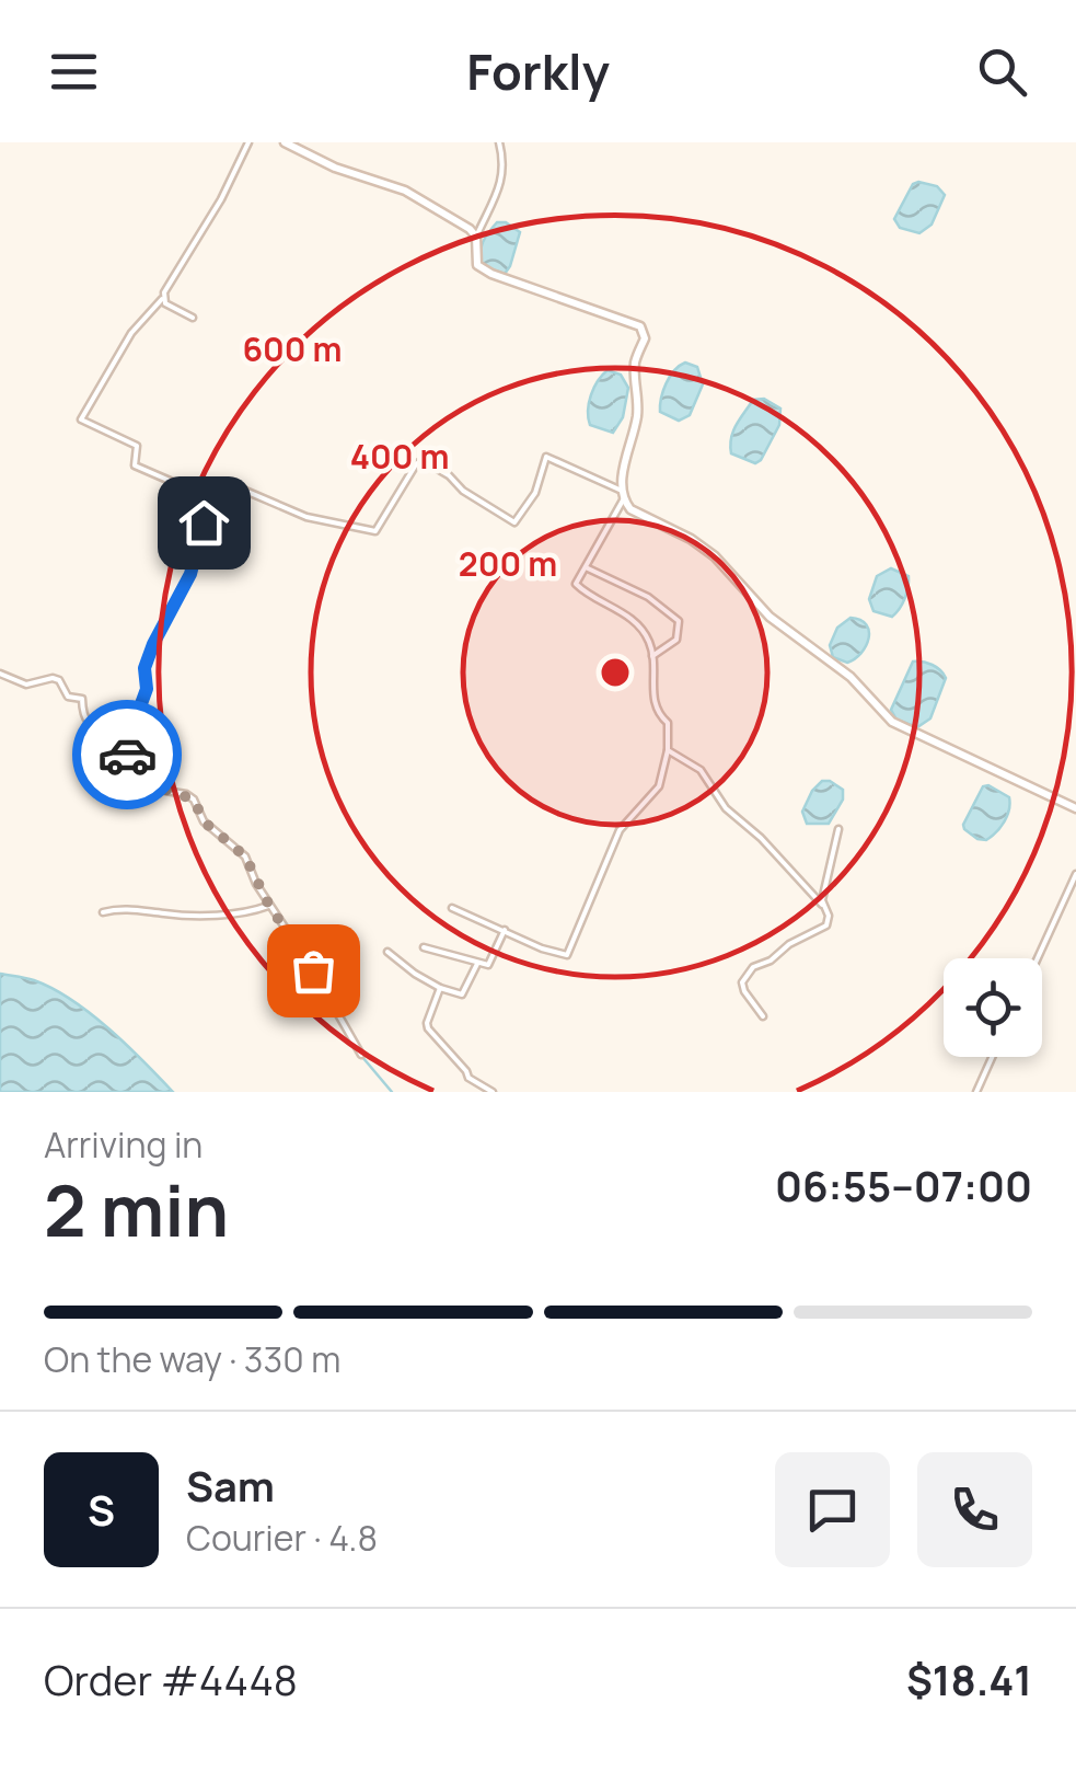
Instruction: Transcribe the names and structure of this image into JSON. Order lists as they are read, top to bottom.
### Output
{
  "page": {
    "header": "Forkly",
    "heading": ["2 min", "Arriving in", "06:55–07:00"],
    "panel": [
      "Sam",
      "Courier · 4.8",
      "Order #4448",
      "$18.41"
    ],
    "bar": "On the way · 330 m",
    "round": "S"
  },
  "rings": ["600 m", "400 m", "200 m"]
}
